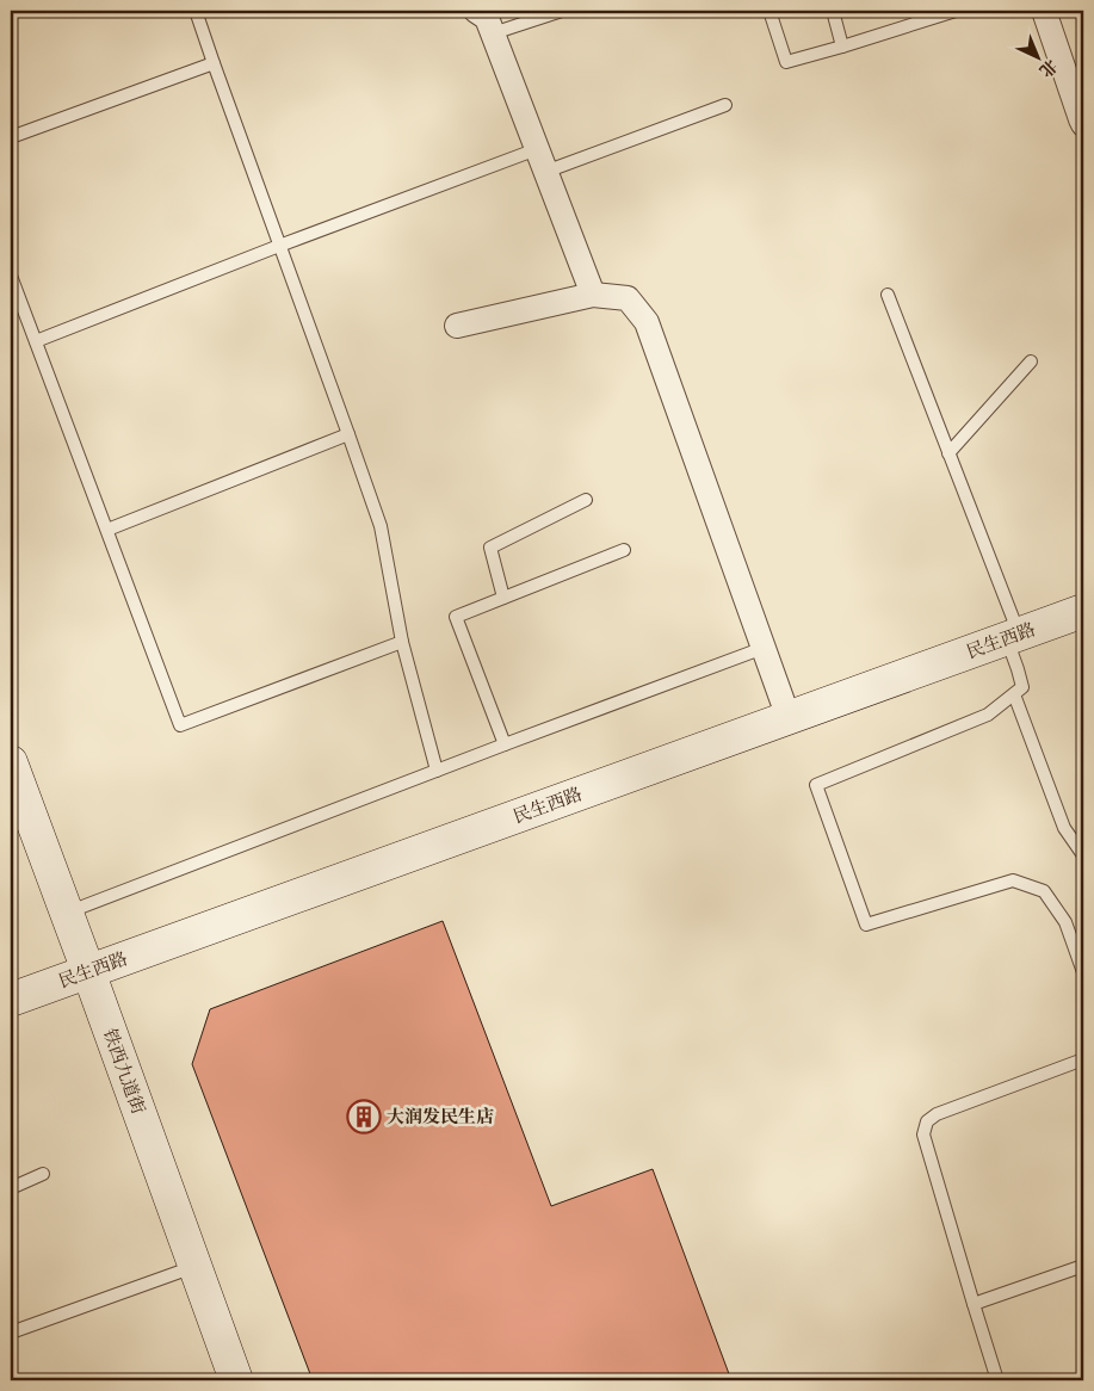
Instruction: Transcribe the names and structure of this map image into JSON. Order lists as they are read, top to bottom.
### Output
{
  "streets": {
    "main road": ["民生西路", "铁西九道街"]
  },
  "crossings": [
    ["民生西路", "铁西九道街"]
  ],
  "places": {
    "building": ["大润发民生店"]
  },
  "north": "bottom right"
}
